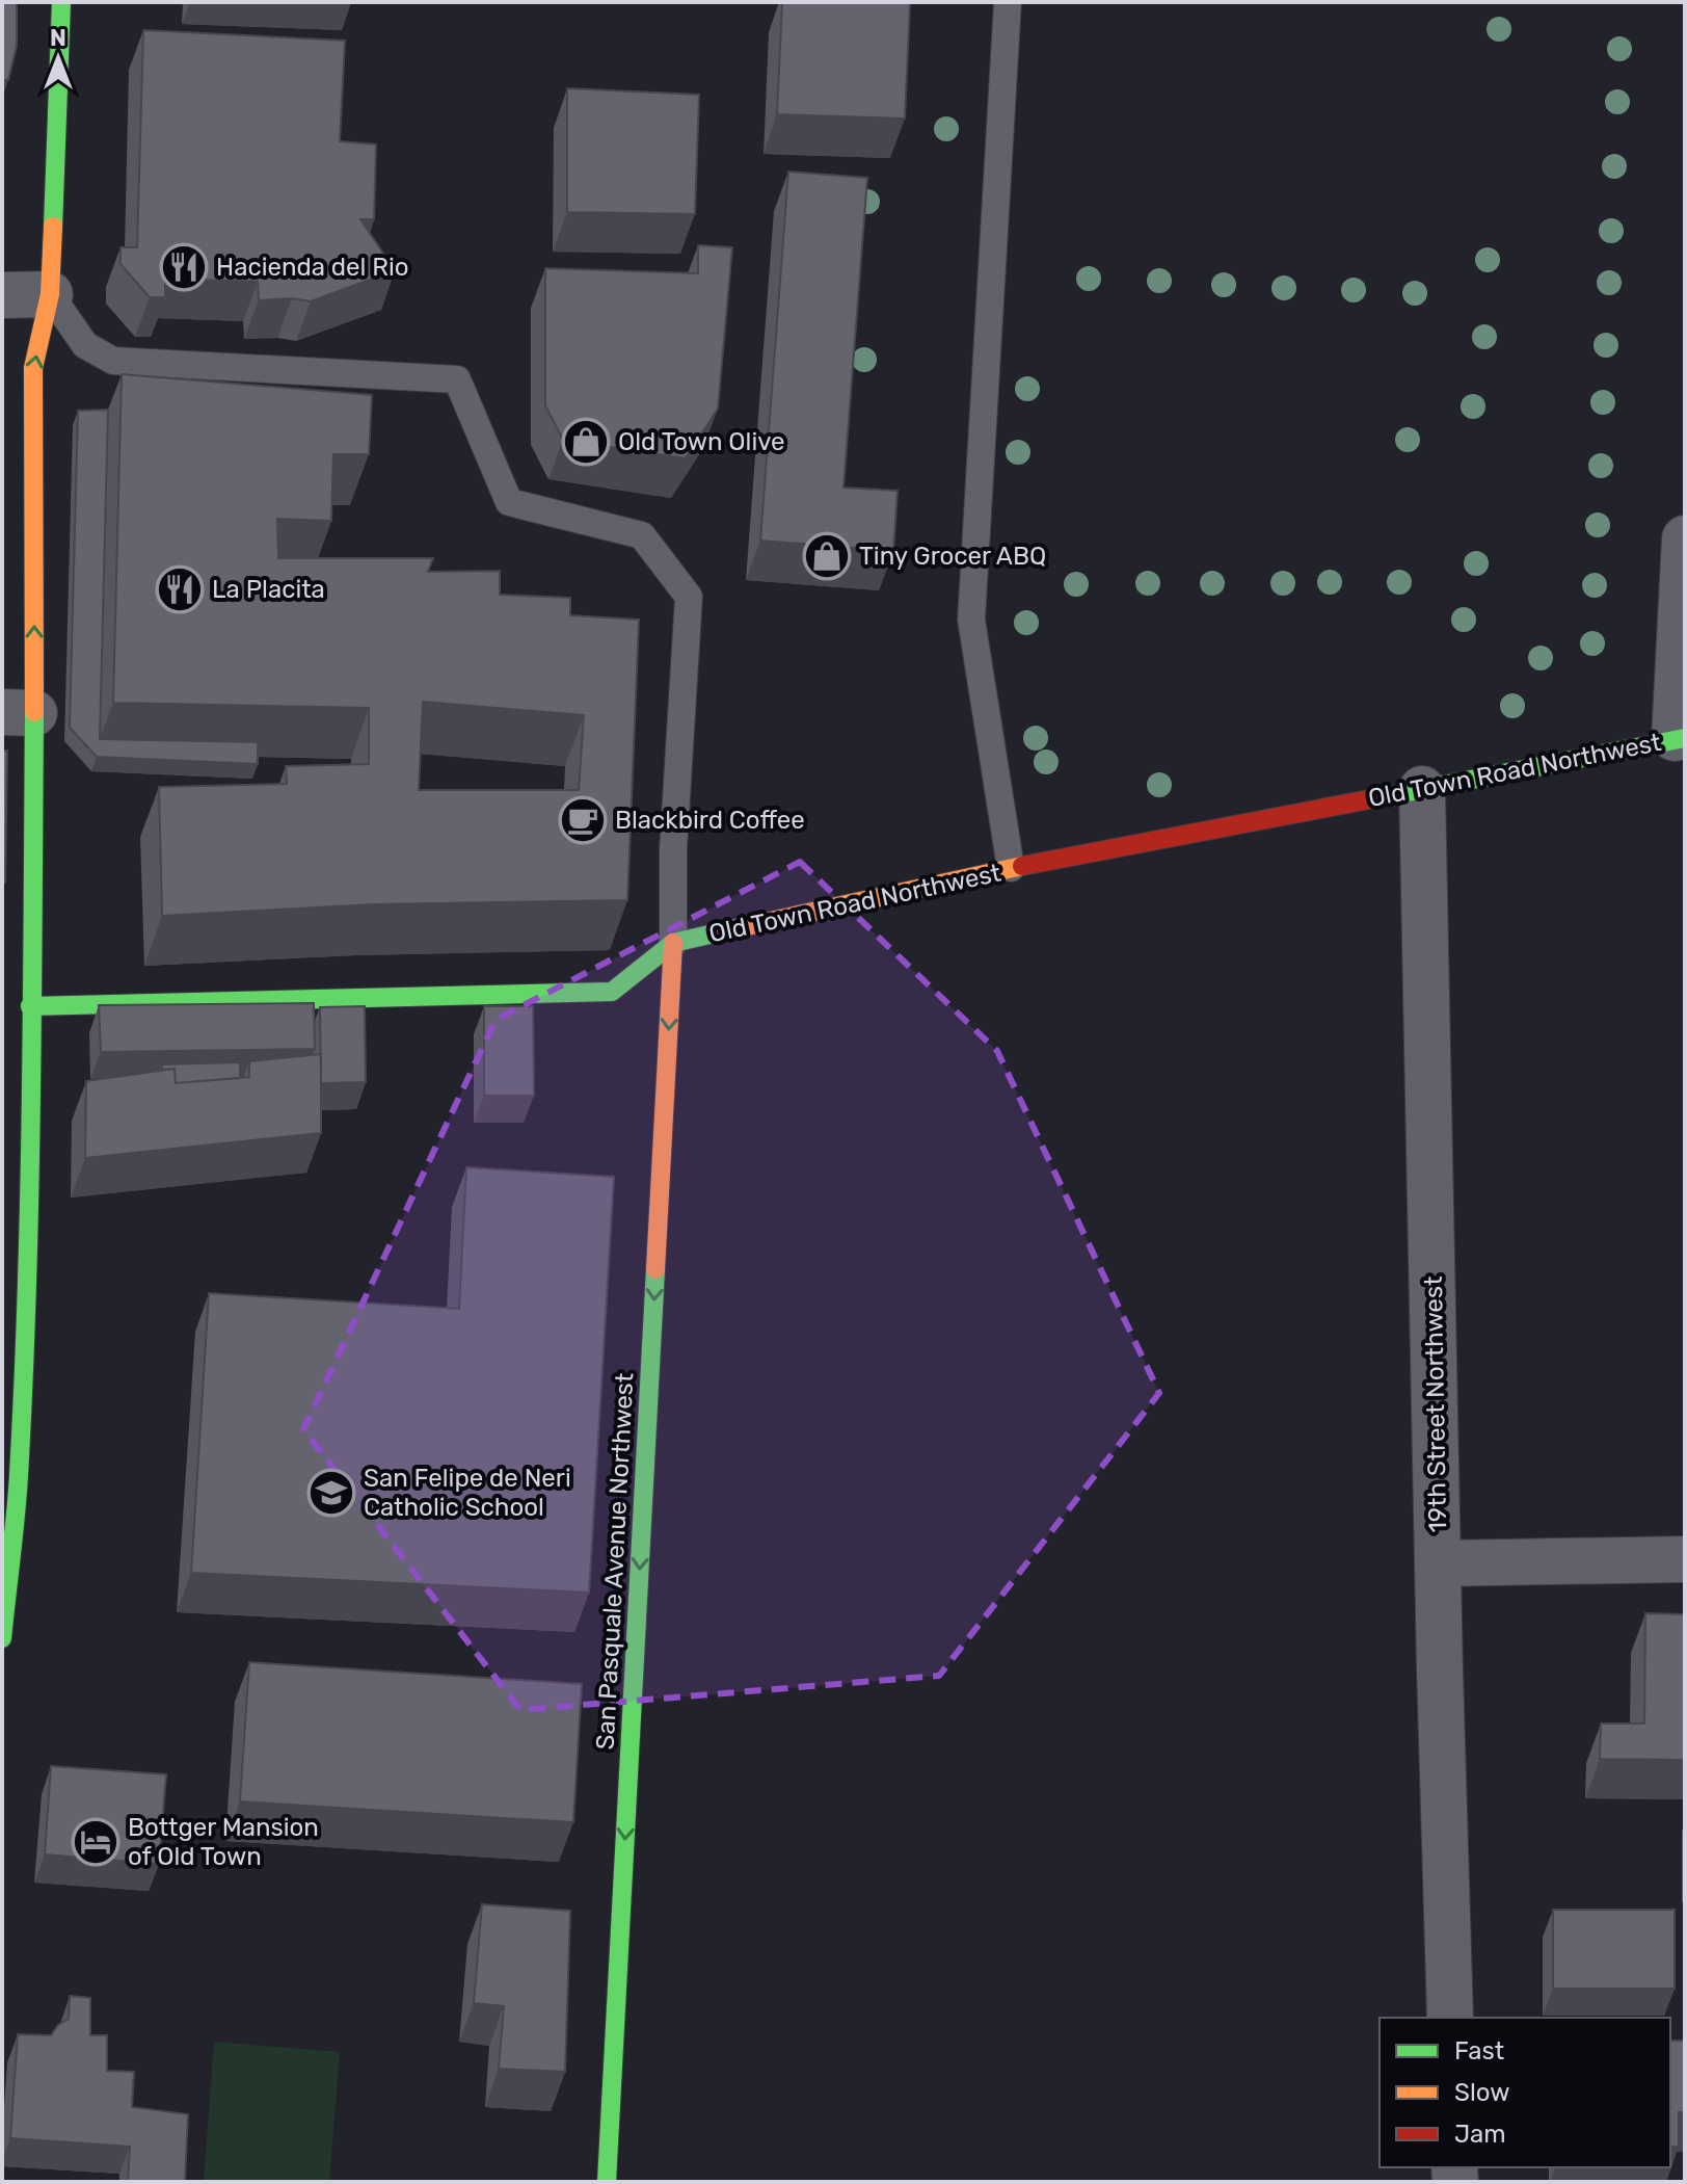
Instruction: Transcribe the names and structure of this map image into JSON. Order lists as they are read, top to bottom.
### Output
{
  "streets": {
    "street": ["Old Town Road Northwest", "19th Street Northwest", "San Pasquale Avenue Northwest"]
  },
  "crossings": [
    ["Old Town Road Northwest", "19th Street Northwest"],
    ["Old Town Road Northwest", "San Pasquale Avenue Northwest"]
  ],
  "one_way": ["San Pasquale Avenue Northwest"],
  "places": {
    "restaurant": ["Hacienda del Rio", "La Placita"],
    "shop": ["Old Town Olive", "Tiny Grocer ABQ"],
    "cafe": ["Blackbird Coffee"],
    "school or university": ["San Felipe de Neri Catholic School"],
    "hotel": ["Bottger Mansion of Old Town"]
  },
  "legend": ["Fast", "Slow", "Jam"],
  "north": "top"
}
